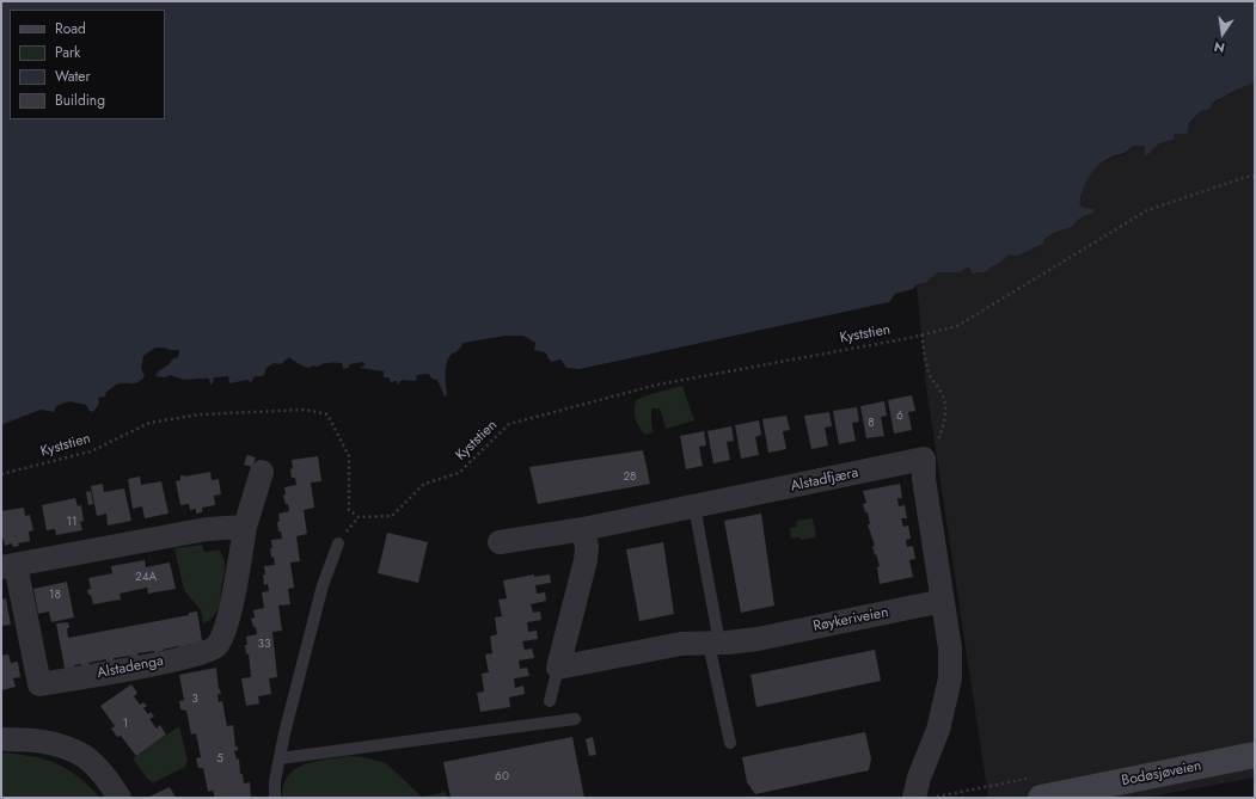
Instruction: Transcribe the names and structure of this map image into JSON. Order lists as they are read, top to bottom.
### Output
{
  "streets": {
    "street": [
      "Alstadfjæra",
      "Røykeriveien",
      "Alstadenga",
      "Bodøsjøveien"
    ],
    "path": ["Kyststien"]
  },
  "house_numbers": [
    "6",
    "8",
    "28",
    "11",
    "24A",
    "18",
    "33",
    "3",
    "1",
    "5",
    "60"
  ],
  "legend": [
    "Road",
    "Park",
    "Water",
    "Building"
  ],
  "north": "bottom"
}
